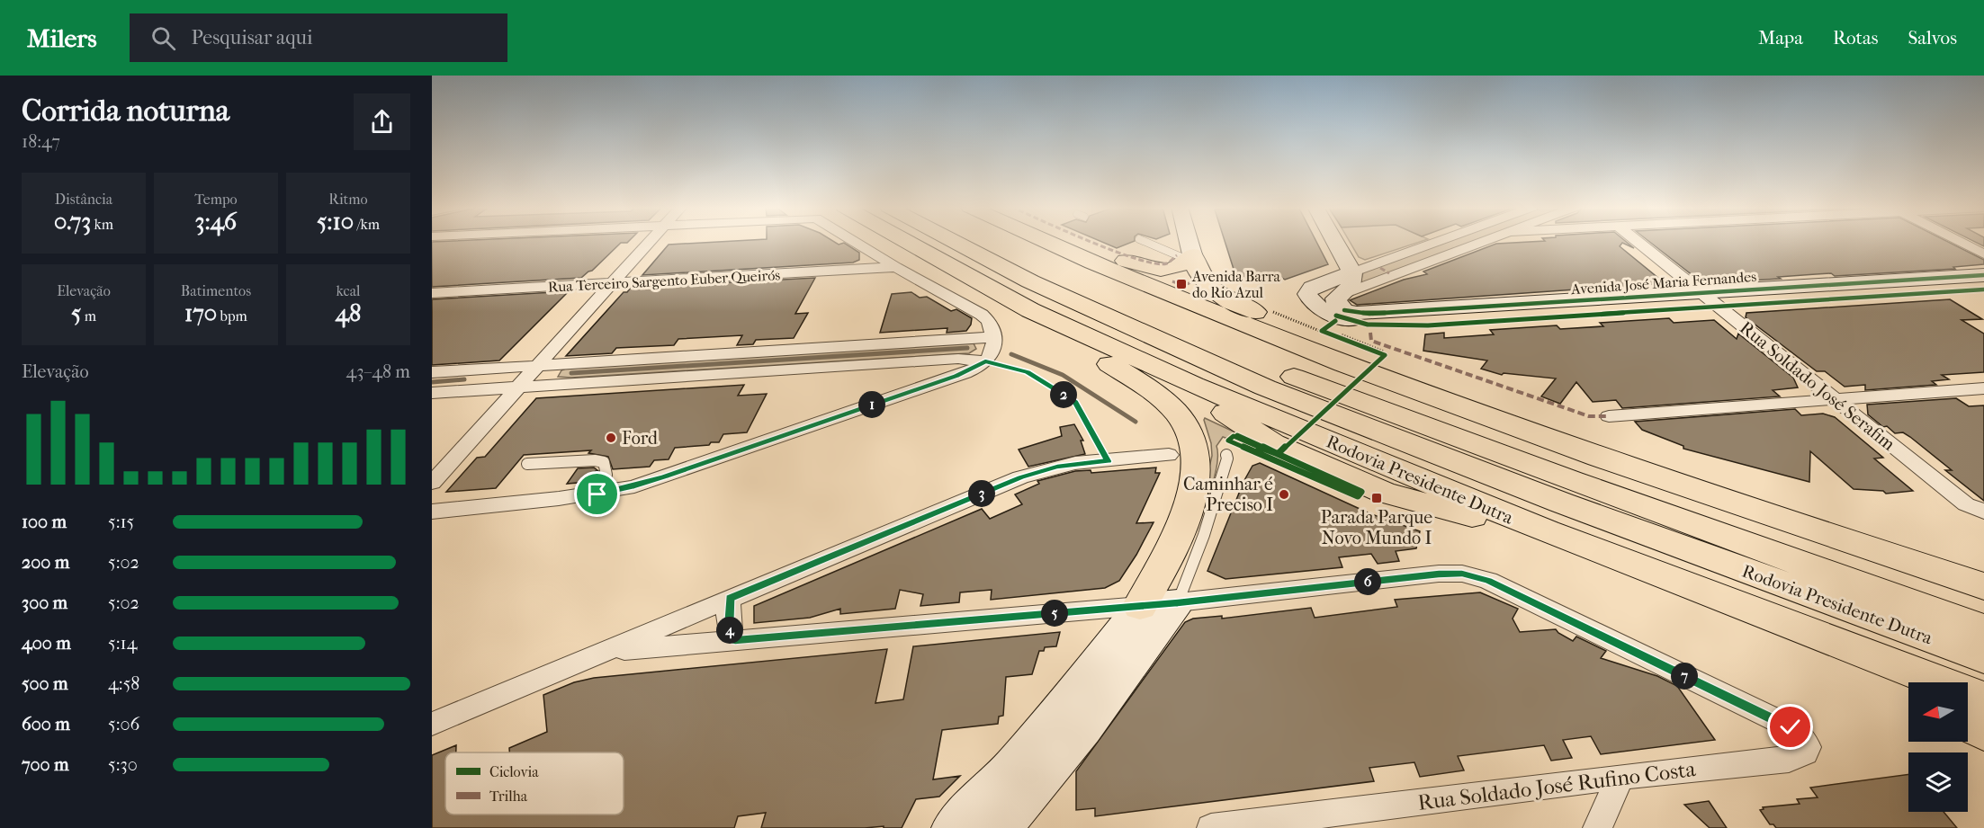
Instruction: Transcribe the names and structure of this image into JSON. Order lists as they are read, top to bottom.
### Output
{
  "streets": {
    "highway": ["Rodovia Presidente Dutra"],
    "main road": ["Avenida José Maria Fernandes"],
    "street": ["Rua Terceiro Sargento Euber Queirós", "Rua Soldado José Serafim", "Rua Soldado José Rufino Costa"]
  },
  "crossings": [
    ["Avenida José Maria Fernandes", "Rua Soldado José Serafim"]
  ],
  "places": {
    "transit": ["Avenida Barra do Rio Azul", "Parada Parque Novo Mundo I"],
    "other": ["Ford", "Caminhar é Preciso I"]
  },
  "legend": ["Ciclovia", "Trilha"],
  "north": "left",
  "page": {
    "header": "Milers",
    "search": "Pesquisar aqui",
    "nav": ["Mapa", "Rotas", "Salvos"],
    "heading": ["Corrida noturna", "18:47"],
    "stats": [
      ["Distância", "0.73 km"],
      ["Tempo", "3:46"],
      ["Ritmo", "5:10 /km"],
      ["Elevação", "5 m"],
      ["Batimentos", "170 bpm"],
      ["kcal", "48"]
    ],
    "chart": ["Elevação", "43–48 m"],
    "pins": [
      "2",
      "1",
      "3",
      "6",
      "5",
      "4",
      "7"
    ],
    "list": [
      {
        "name": "100 m",
        "note": "5:15"
      },
      {
        "name": "200 m",
        "note": "5:02"
      },
      {
        "name": "300 m",
        "note": "5:02"
      },
      {
        "name": "400 m",
        "note": "5:14"
      },
      {
        "name": "500 m",
        "note": "4:58"
      },
      {
        "name": "600 m",
        "note": "5:06"
      },
      {
        "name": "700 m",
        "note": "5:30"
      }
    ]
  }
}
